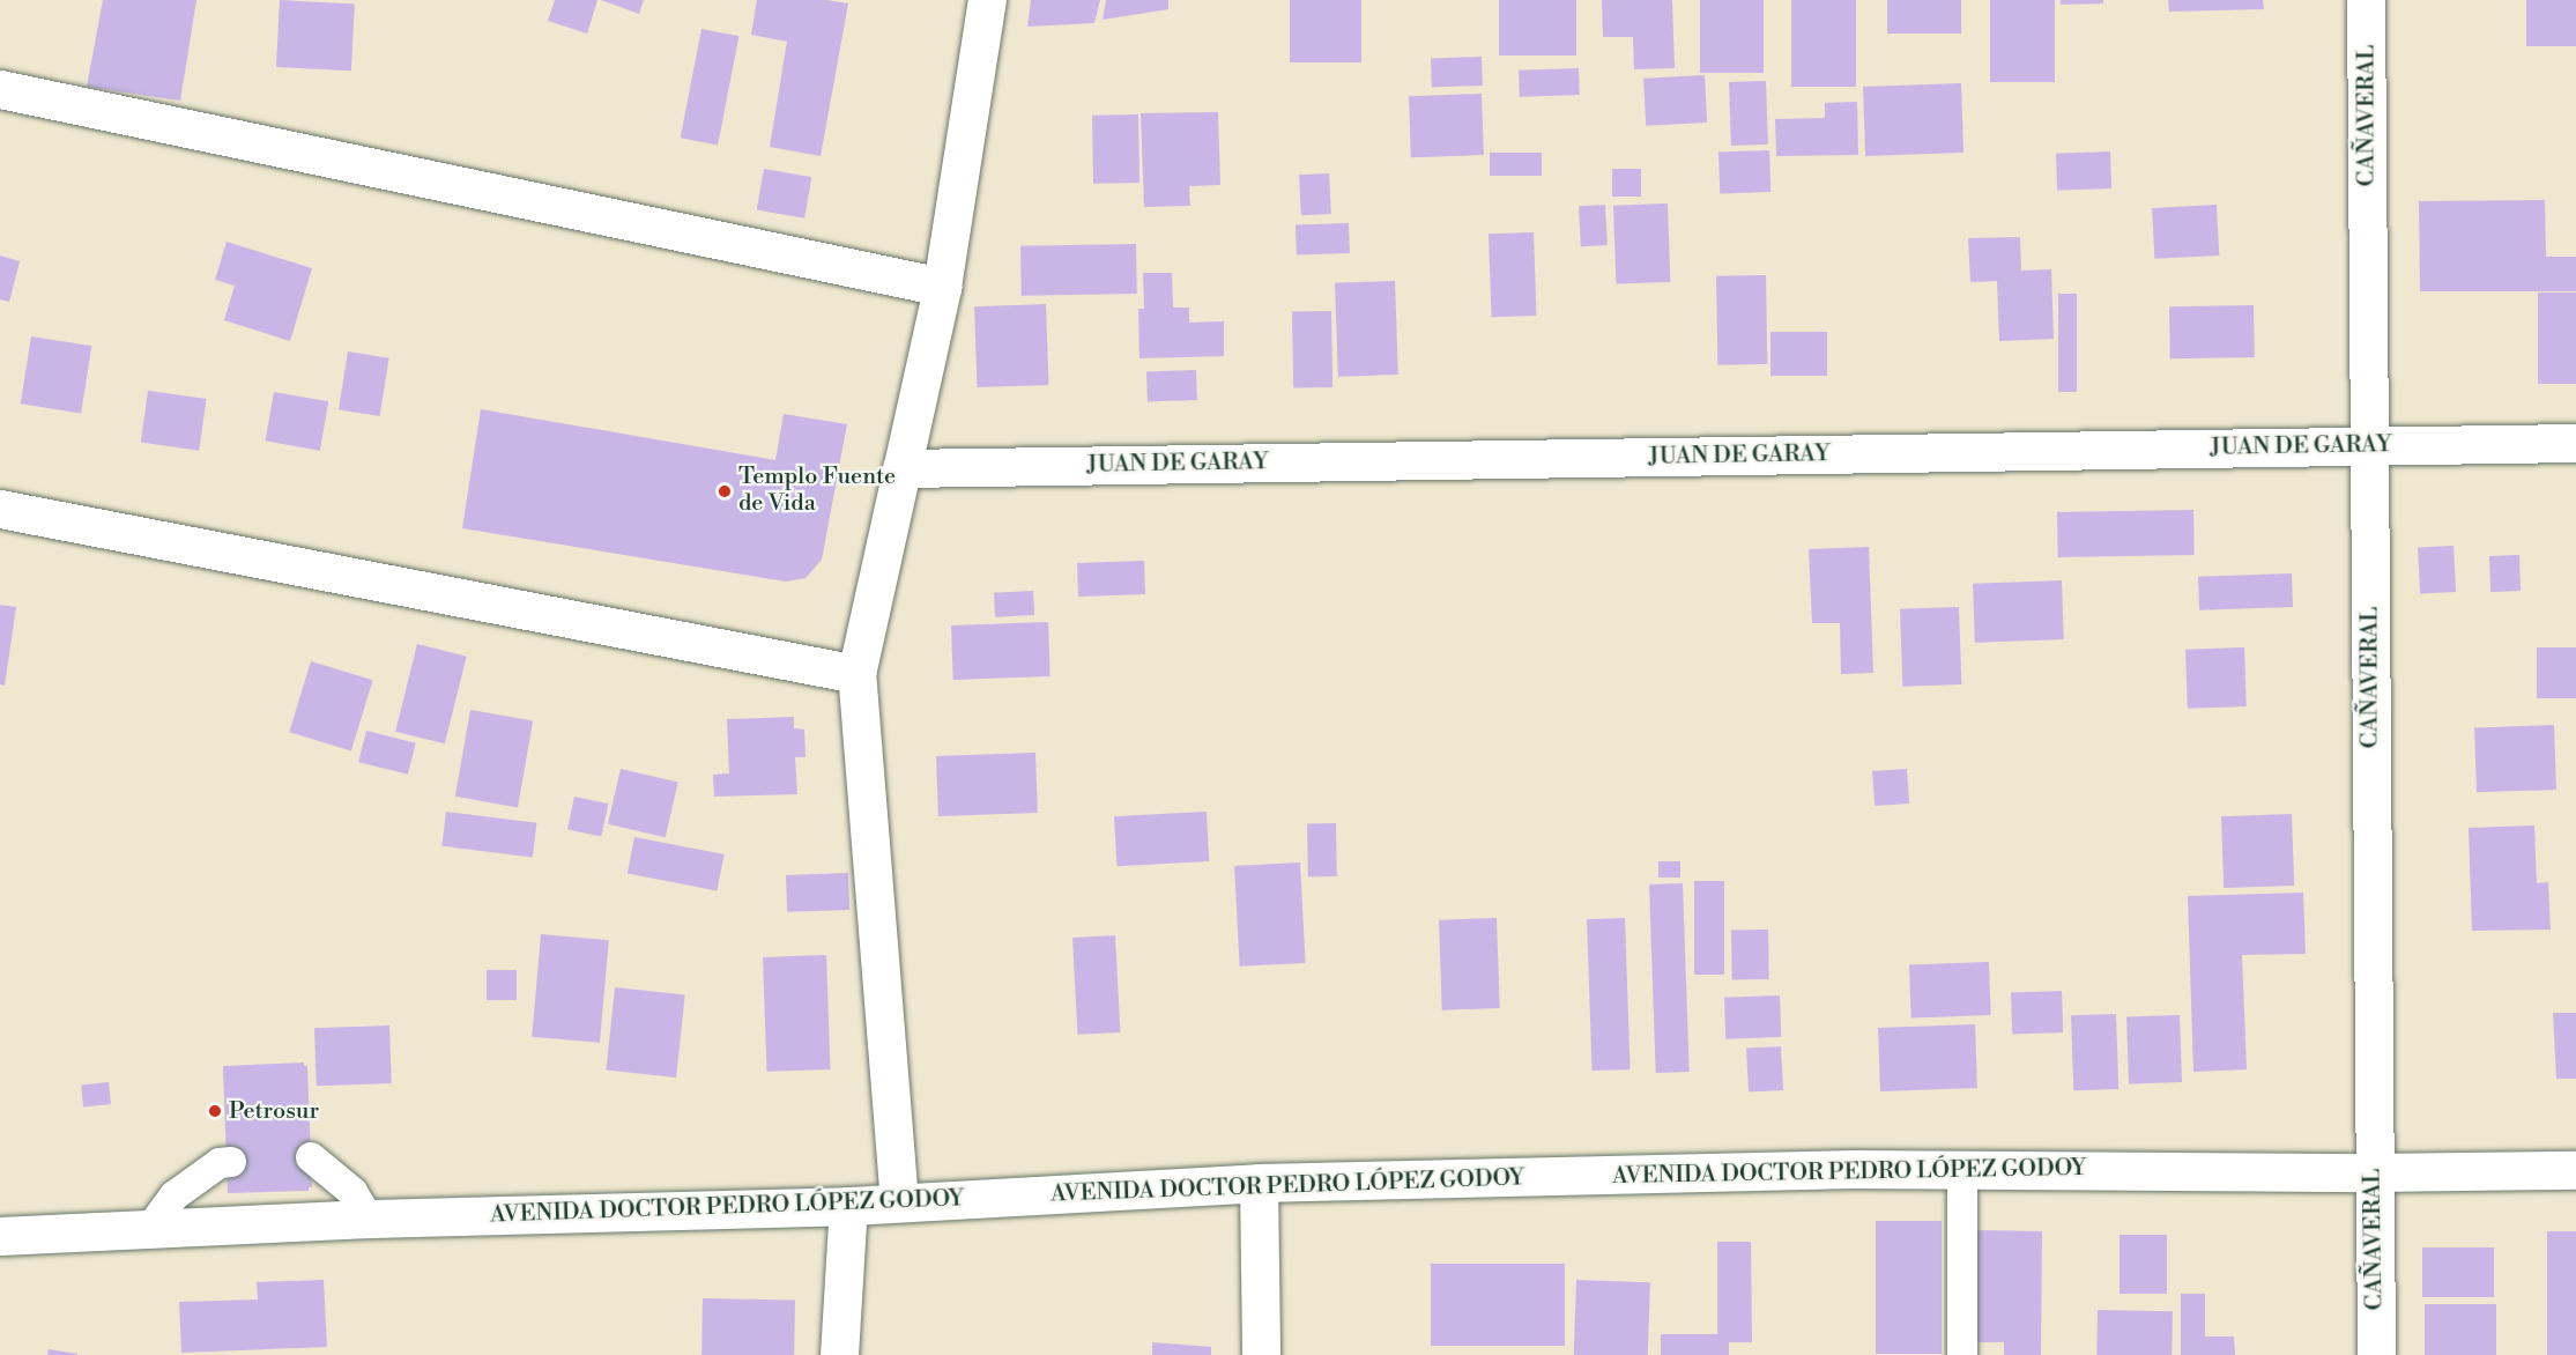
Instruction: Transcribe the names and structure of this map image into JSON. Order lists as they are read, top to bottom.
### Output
{
  "streets": {
    "street": ["CAÑAVERAL", "JUAN DE GARAY", "AVENIDA DOCTOR PEDRO LÓPEZ GODOY"]
  },
  "crossings": [
    ["CAÑAVERAL", "JUAN DE GARAY"],
    ["CAÑAVERAL", "AVENIDA DOCTOR PEDRO LÓPEZ GODOY"]
  ],
  "places": ["Templo Fuente de Vida", "Petrosur"]
}
